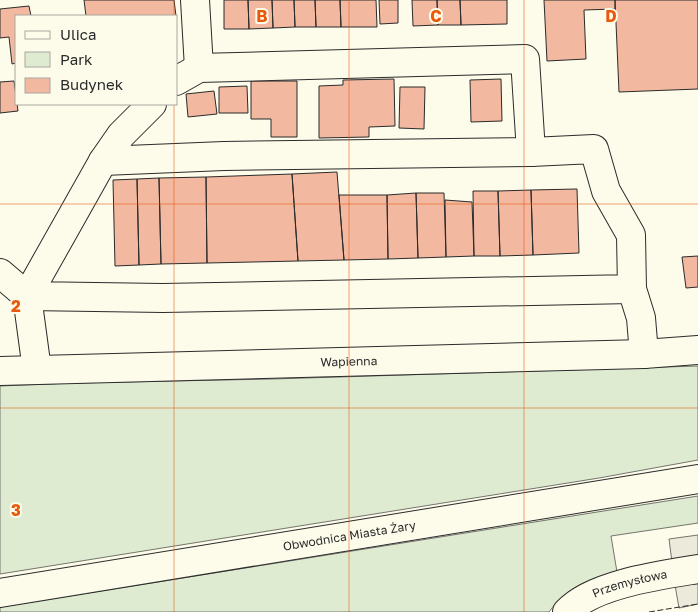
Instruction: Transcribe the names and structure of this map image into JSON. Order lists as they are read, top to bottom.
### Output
{
  "streets": {
    "street": ["Wapienna", "Obwodnica Miasta Żary", "Przemysłowa"]
  },
  "legend": ["Ulica", "Park", "Budynek"],
  "grid": {
    "columns": ["B", "C", "D"],
    "rows": ["2", "3"]
  }
}
